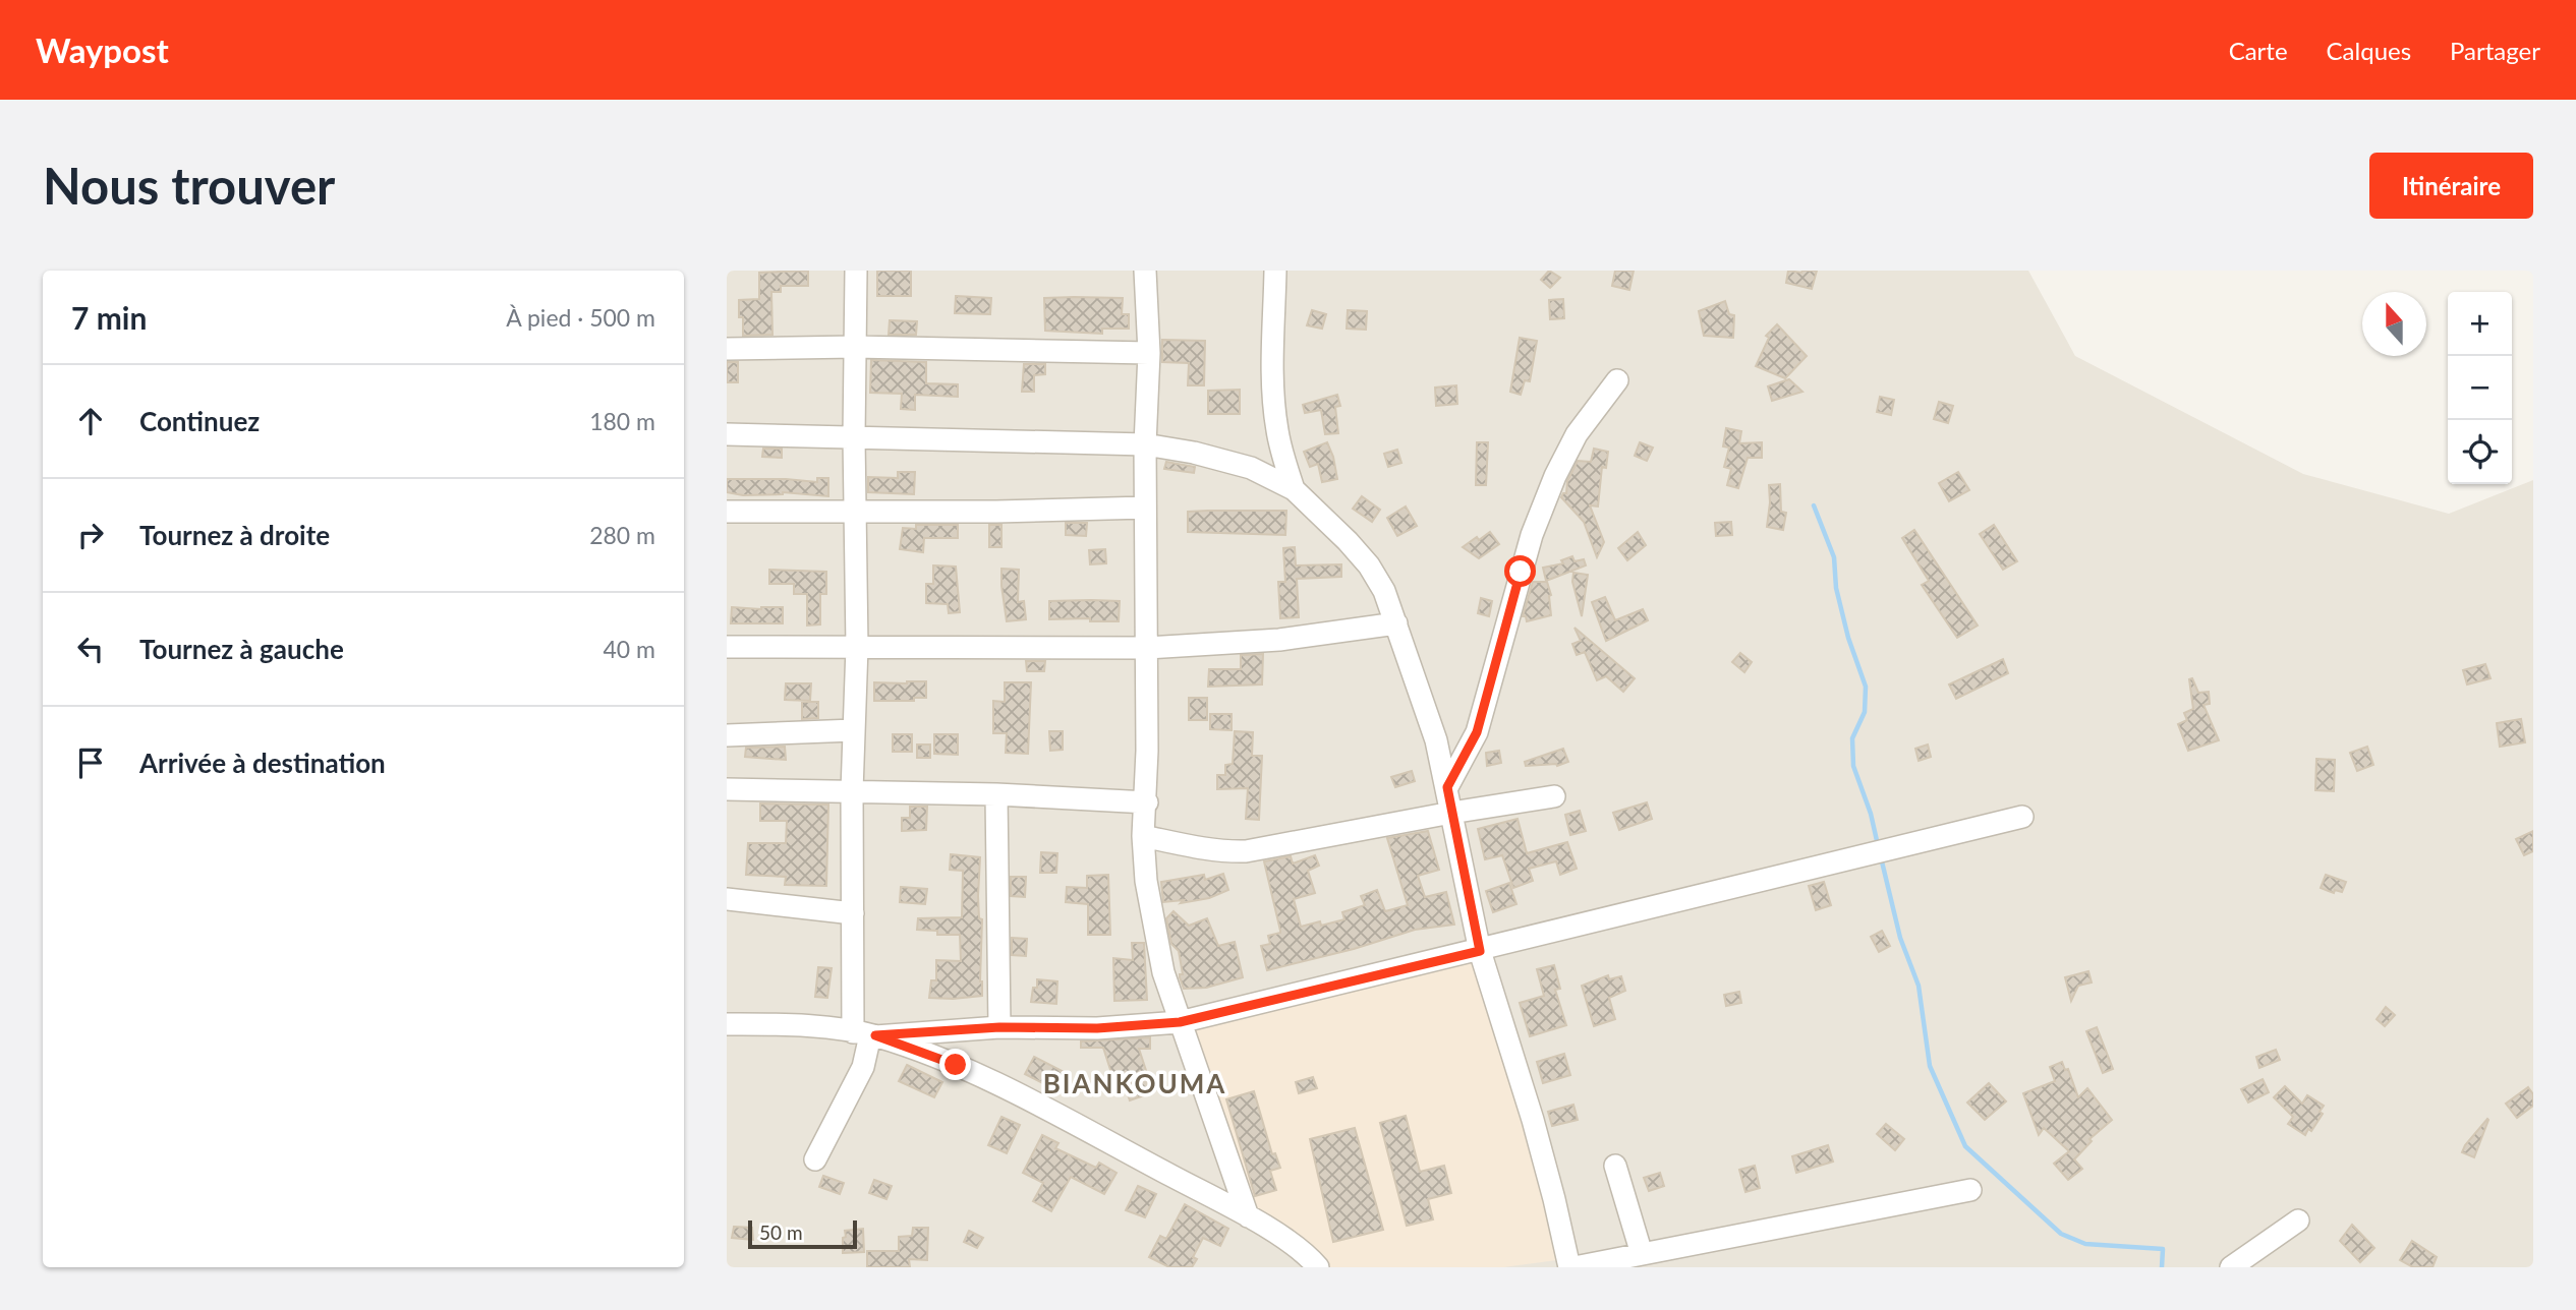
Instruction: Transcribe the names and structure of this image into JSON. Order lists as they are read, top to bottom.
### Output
{
  "districts": ["BIANKOUMA"],
  "scale_bar": "50 m",
  "north": "top",
  "page": {
    "header": "Waypost",
    "nav": ["Carte", "Calques", "Partager"],
    "buttons": "Itinéraire",
    "title": "Nous trouver",
    "heading": ["7 min", "À pied · 500 m"],
    "map_buttons": ["+", "−"],
    "list": [
      ["Continuez", "180 m"],
      ["Tournez à droite", "280 m"],
      ["Tournez à gauche", "40 m"],
      "Arrivée à destination"
    ],
    "scale": "50 m"
  }
}
